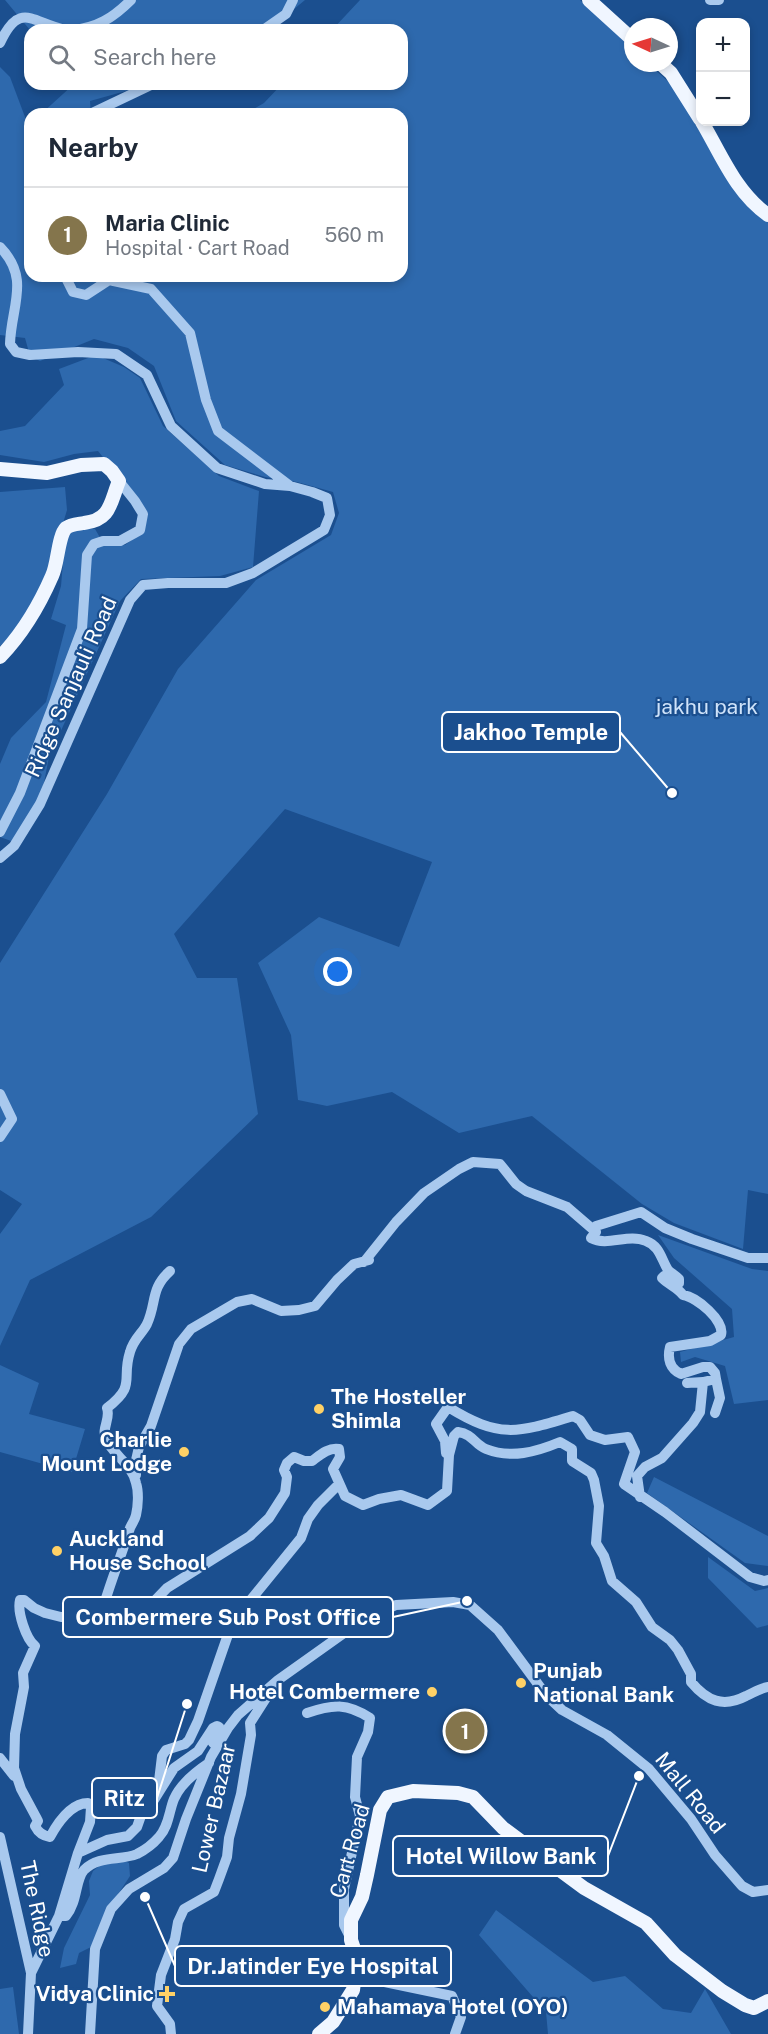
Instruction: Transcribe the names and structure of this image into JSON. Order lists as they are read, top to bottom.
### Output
{
  "streets": {
    "main road": ["Cart Road"],
    "street": [
      "Ridge Sanjauli Road",
      "Mall Road",
      "Lower Bazaar",
      "The Ridge"
    ]
  },
  "crossings": [
    ["Mall Road", "Lower Bazaar"]
  ],
  "parks": ["jakhu park"],
  "places": {
    "other": [
      "Jakhoo Temple",
      "The Hosteller Shimla",
      "Charlie Mount Lodge",
      "Auckland House School",
      "Combermere Sub Post Office",
      "Punjab National Bank",
      "Hotel Combermere",
      "Ritz",
      "Hotel Willow Bank",
      "Dr.Jatinder Eye Hospital",
      "Mahamaya Hotel (OYO)"
    ],
    "health": ["Vidya Clinic"]
  },
  "north": "left",
  "page": {
    "map_buttons": ["+", "−"],
    "search": "Search here",
    "heading": "Nearby",
    "list": [
      {
        "mark": "1",
        "name": "Maria Clinic",
        "note": "Hospital · Cart Road",
        "value": "560 m"
      }
    ],
    "pins": "1"
  }
}
